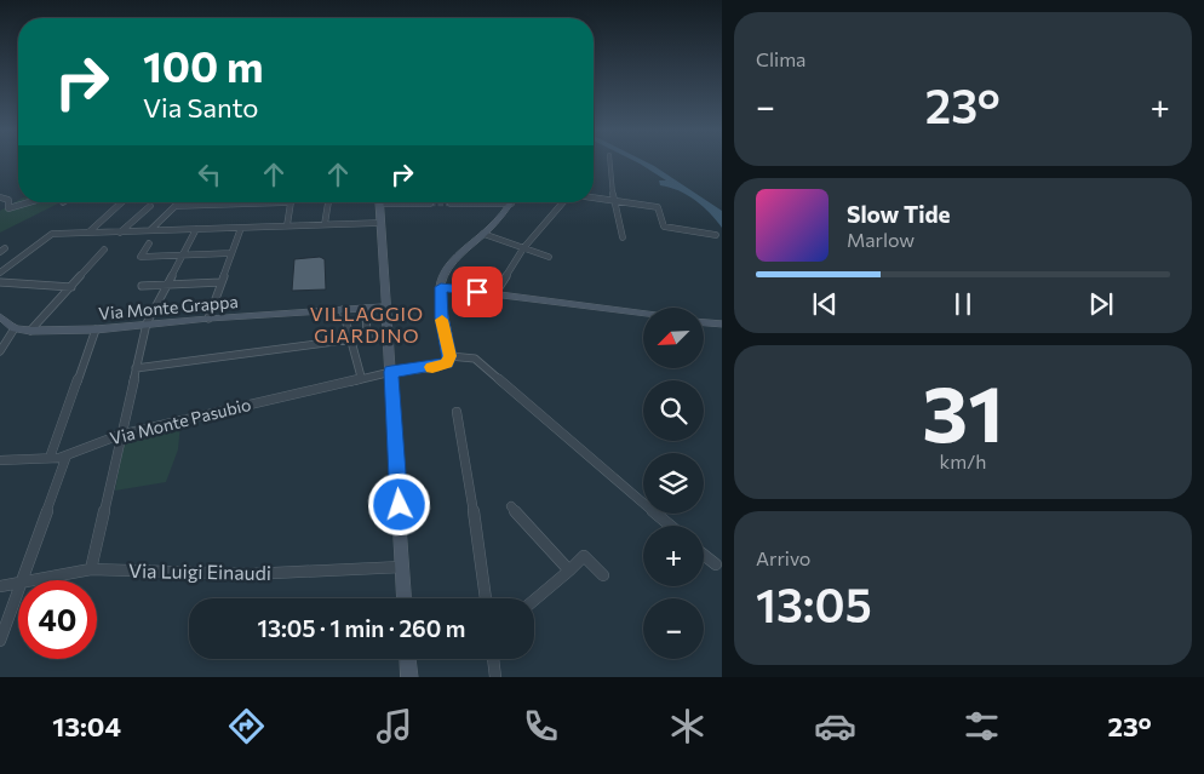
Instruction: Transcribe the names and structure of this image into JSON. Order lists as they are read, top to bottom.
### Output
{
  "streets": {
    "street": ["Via Monte Grappa", "Via Monte Pasubio", "Via Luigi Einaudi"]
  },
  "districts": ["VILLAGGIO GIARDINO"],
  "north": "bottom left",
  "page": {
    "tile": [
      "Clima",
      ["31", "km/h"],
      ["Arrivo", "13:05"]
    ],
    "turn": ["100 m", "Via Santo"],
    "heat": ["−", "23°", "+"],
    "song": ["Slow Tide", "Marlow"],
    "map_buttons": ["+", "−"],
    "limit": "40",
    "trip": "13:05 · 1 min · 260 m",
    "tabs": ["13:04", "23°"]
  }
}
